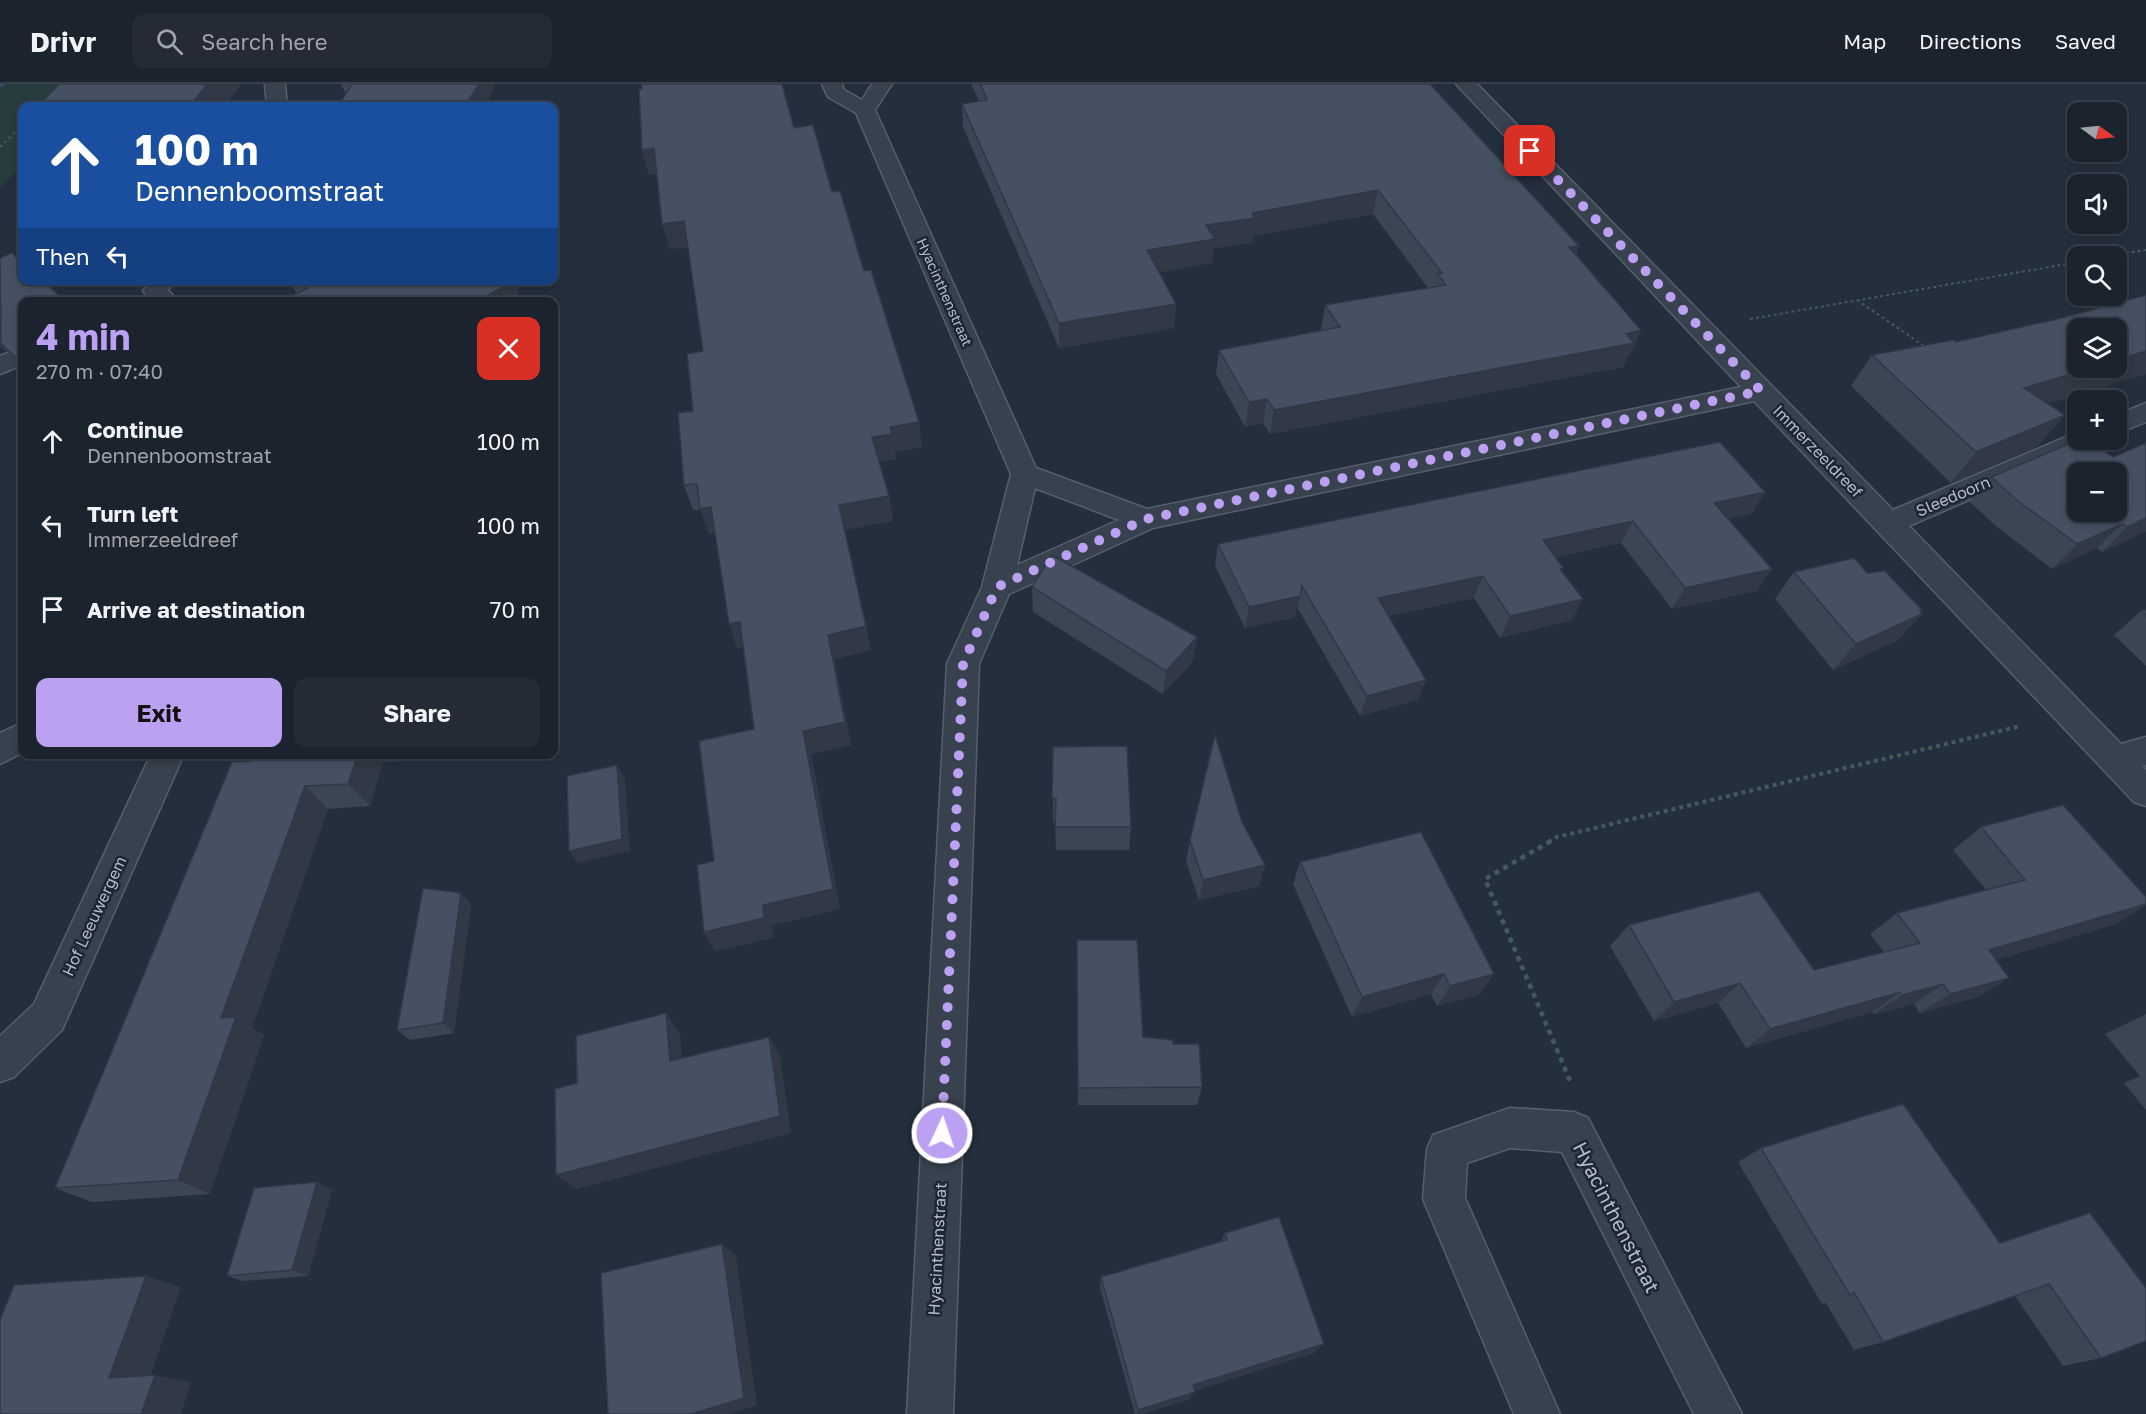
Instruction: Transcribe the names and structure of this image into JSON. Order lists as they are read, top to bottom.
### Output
{
  "streets": {
    "street": [
      "Hyacinthenstraat",
      "Immerzeeldreef",
      "Sleedoorn",
      "Hof Leeuwergem"
    ]
  },
  "crossings": [
    ["Immerzeeldreef", "Sleedoorn"]
  ],
  "north": "right",
  "page": {
    "header": "Drivr",
    "search": "Search here",
    "nav": ["Map", "Directions", "Saved"],
    "map_buttons": ["+", "−"],
    "turn": ["100 m", "Dennenboomstraat"],
    "then": "Then",
    "heading": ["4 min", "270 m · 07:40"],
    "list": [
      {
        "name": "Continue",
        "note": "Dennenboomstraat",
        "value": "100 m"
      },
      {
        "name": "Turn left",
        "note": "Immerzeeldreef",
        "value": "100 m"
      },
      {
        "name": "Arrive at destination",
        "value": "70 m"
      }
    ],
    "buttons": ["Exit", "Share"]
  }
}
